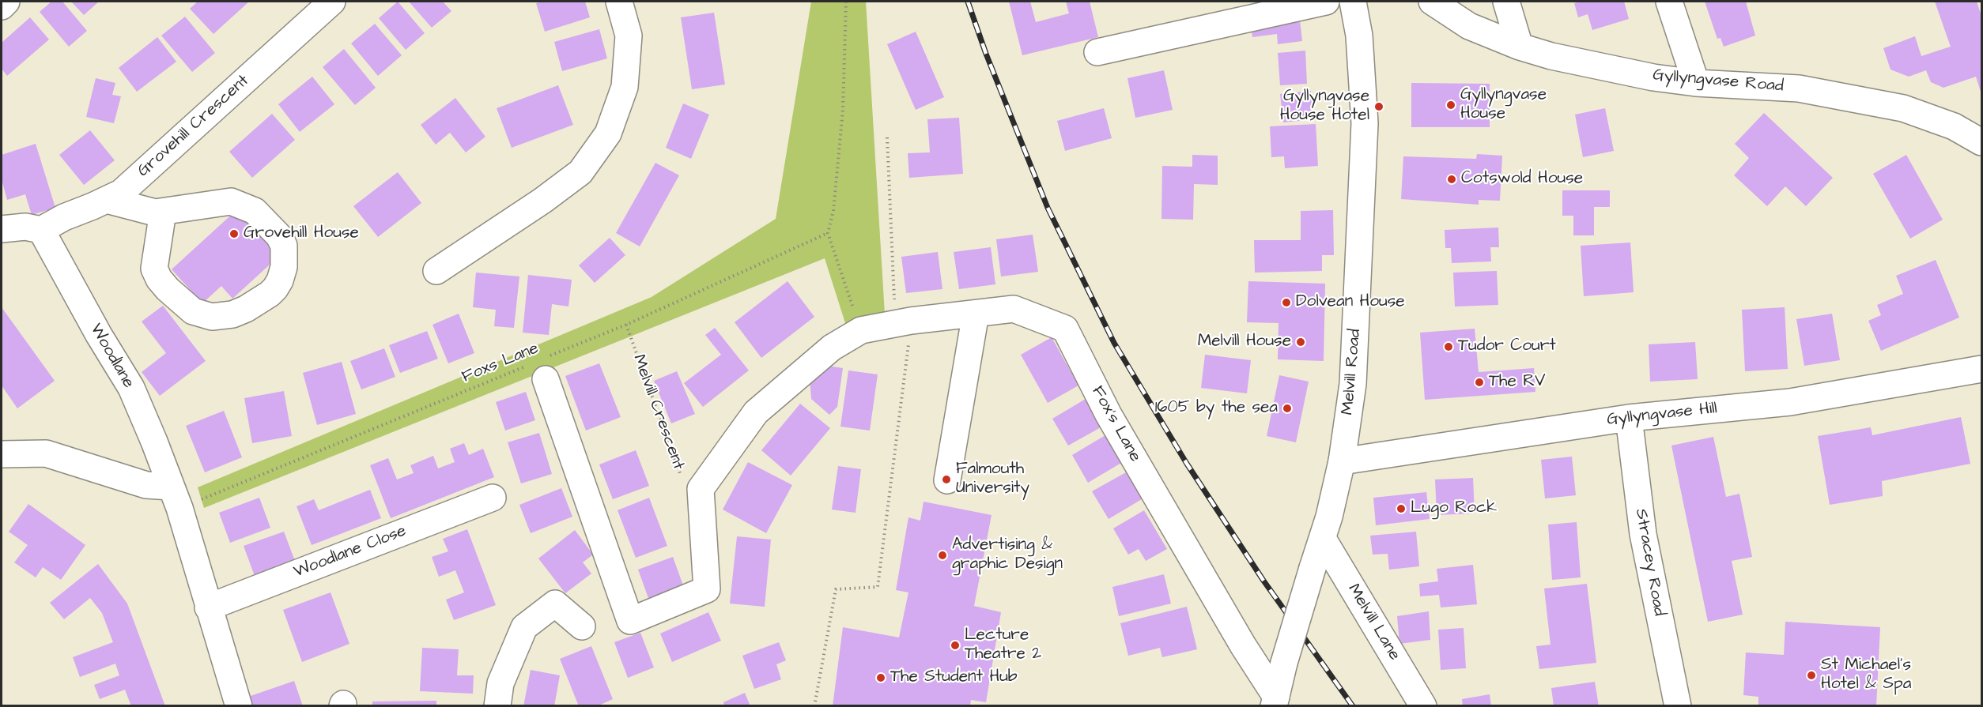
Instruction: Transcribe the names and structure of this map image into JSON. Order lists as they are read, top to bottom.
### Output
{
  "streets": {
    "street": [
      "Gyllyngvase Road",
      "Grovehill Crescent",
      "Woodlane",
      "Melvill Road",
      "Melvill Crescent",
      "Gyllyngvase Hill",
      "Fox's Lane",
      "Woodlane Close",
      "Stracey Road",
      "Melvill Lane"
    ],
    "path": ["Foxs Lane"]
  },
  "crossings": [
    ["Grovehill Crescent", "Woodlane"],
    ["Woodlane", "Foxs Lane"],
    ["Woodlane", "Woodlane Close"],
    ["Foxs Lane", "Melvill Crescent"],
    ["Melvill Road", "Gyllyngvase Hill"],
    ["Melvill Road", "Fox's Lane"],
    ["Melvill Road", "Melvill Lane"],
    ["Melvill Crescent", "Fox's Lane"],
    ["Gyllyngvase Hill", "Stracey Road"]
  ],
  "places": [
    "Gyllyngvase House",
    "Gyllyngvase House Hotel",
    "Cotswold House",
    "Grovehill House",
    "Dolvean House",
    "Melvill House",
    "Tudor Court",
    "The RV",
    "1605 by the sea",
    "Falmouth University",
    "Lugo Rock",
    "Advertising & graphic Design",
    "Lecture Theatre 2",
    "St Michael's Hotel & Spa",
    "The Student Hub"
  ]
}
